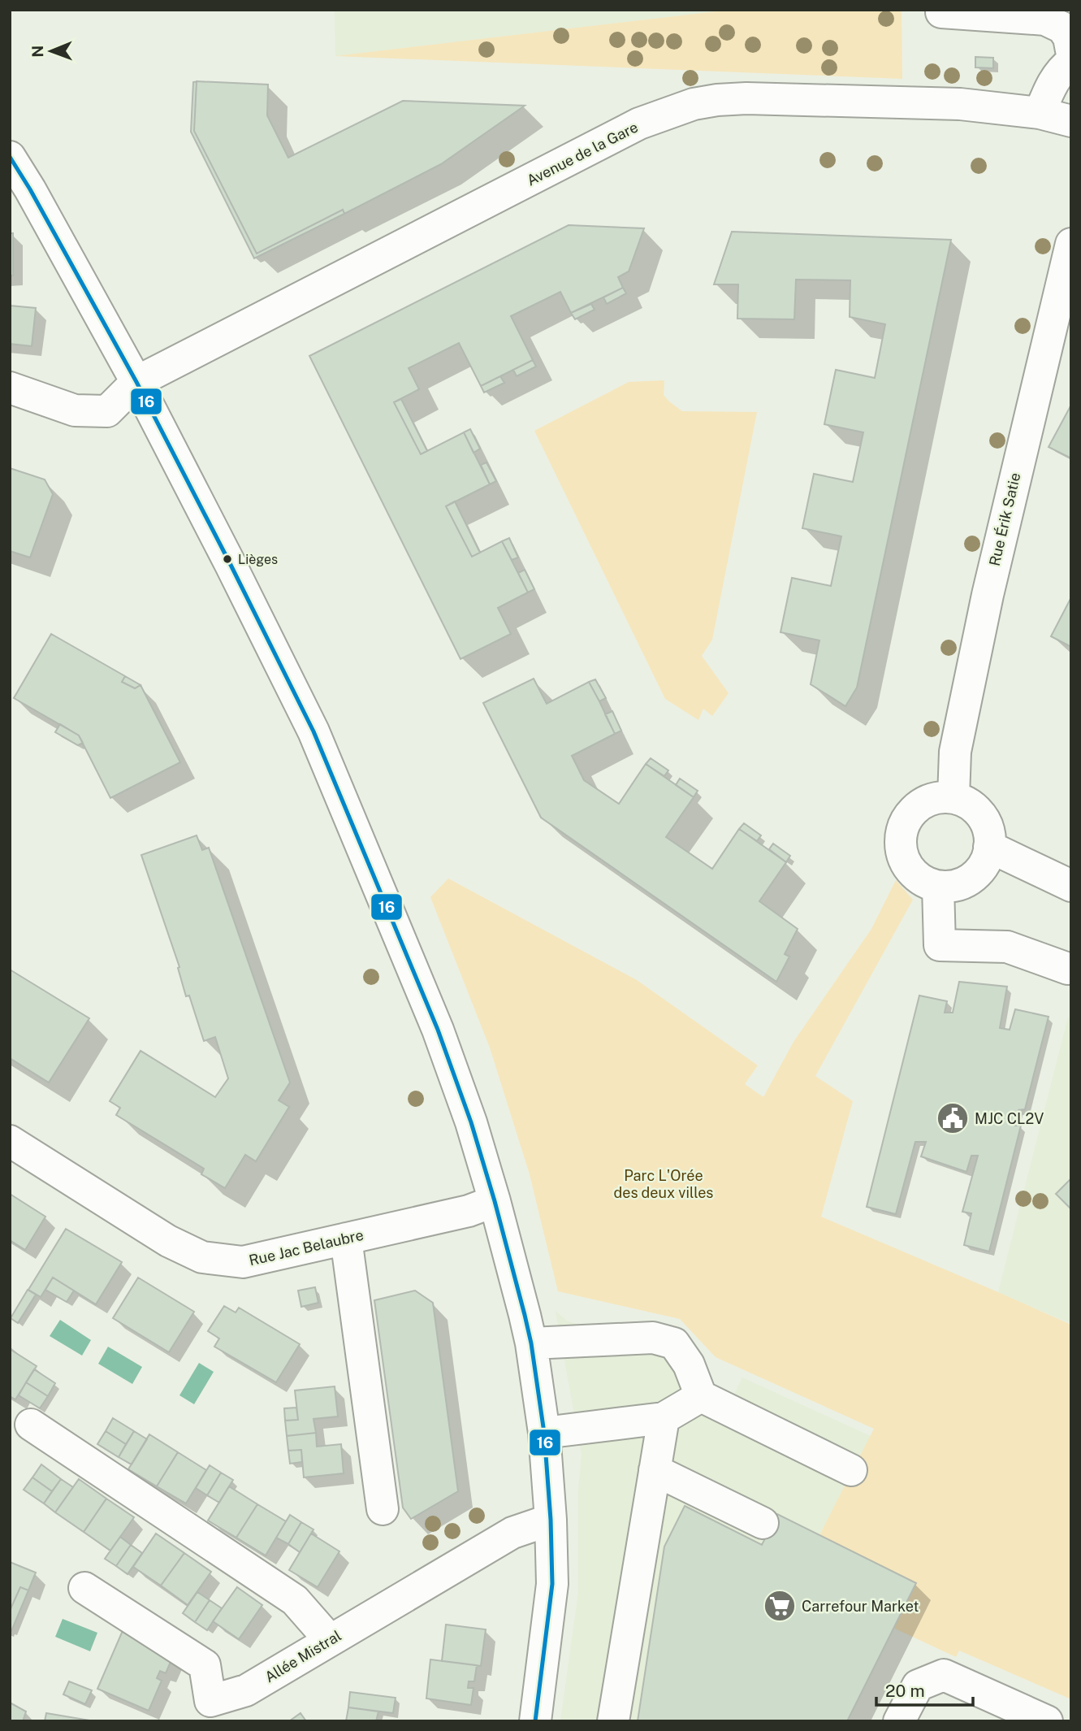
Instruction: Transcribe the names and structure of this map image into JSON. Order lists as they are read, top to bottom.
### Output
{
  "streets": {
    "street": [
      "Avenue de la Gare",
      "Rue Érik Satie",
      "Rue Jac Belaubre",
      "Allée Mistral"
    ]
  },
  "parks": ["Parc L'Orée des deux villes"],
  "places": {
    "other": ["Lièges"],
    "public building": ["MJC CL2V"],
    "supermarket": ["Carrefour Market"]
  },
  "lines": ["transit line 16"],
  "scale_bar": "20 m",
  "north": "left"
}
